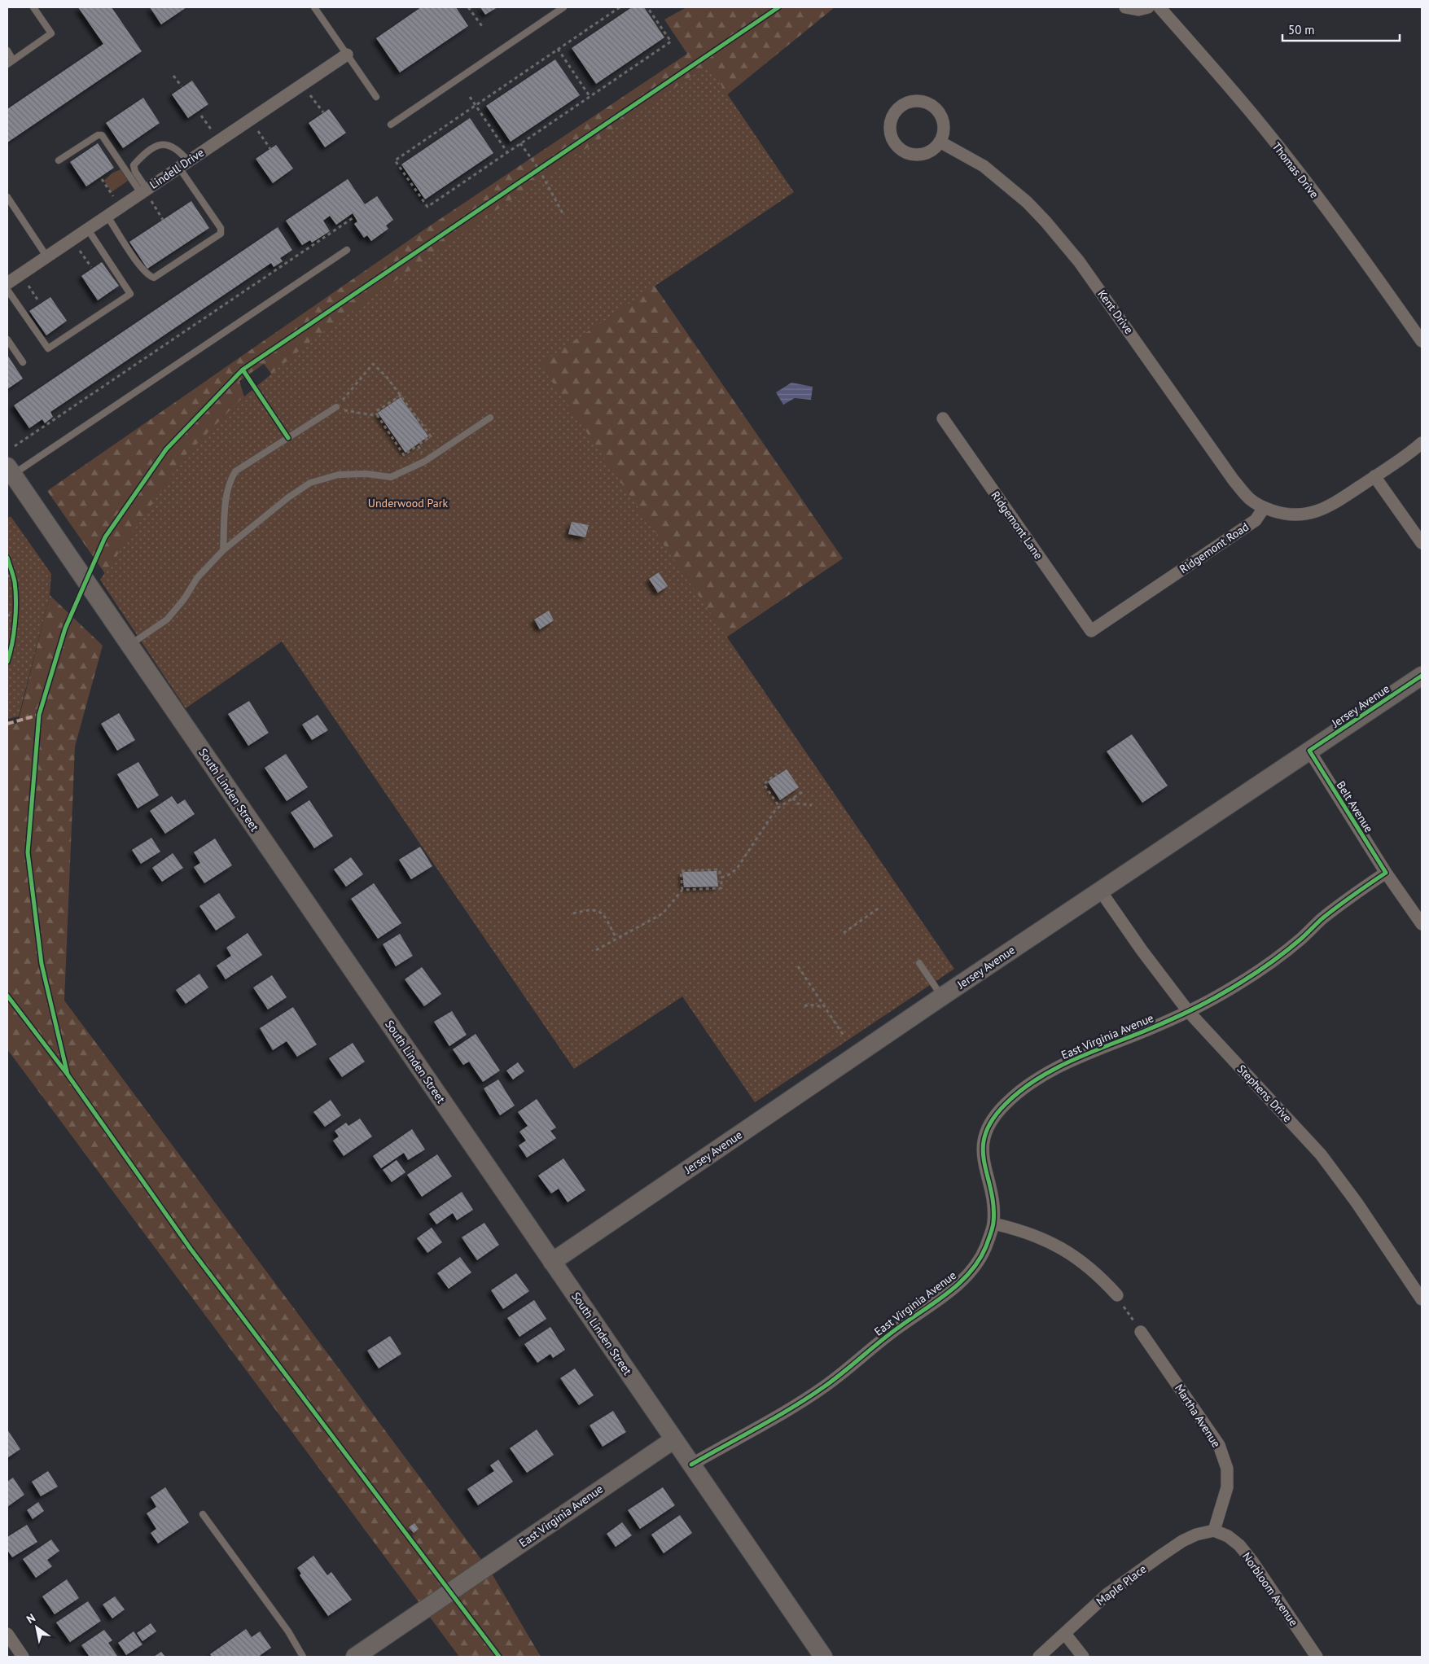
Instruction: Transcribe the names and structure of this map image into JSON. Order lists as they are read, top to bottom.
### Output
{
  "streets": {
    "street": [
      "Lindell Drive",
      "Thomas Drive",
      "Kent Drive",
      "Ridgemont Lane",
      "Ridgemont Road",
      "Jersey Avenue",
      "South Linden Street",
      "Belt Avenue",
      "East Virginia Avenue",
      "Stephens Drive",
      "Martha Avenue",
      "Maple Place",
      "Norbloom Avenue"
    ]
  },
  "crossings": [
    ["Kent Drive", "Ridgemont Road"],
    ["Ridgemont Lane", "Ridgemont Road"],
    ["Jersey Avenue", "South Linden Street"],
    ["Jersey Avenue", "Belt Avenue"],
    ["Jersey Avenue", "Stephens Drive"],
    ["South Linden Street", "East Virginia Avenue"],
    ["Belt Avenue", "East Virginia Avenue"],
    ["East Virginia Avenue", "Stephens Drive"],
    ["Martha Avenue", "Maple Place"],
    ["Martha Avenue", "Norbloom Avenue"],
    ["Maple Place", "Norbloom Avenue"]
  ],
  "parks": ["Underwood Park"],
  "scale_bar": "50 m",
  "north": "top left"
}
